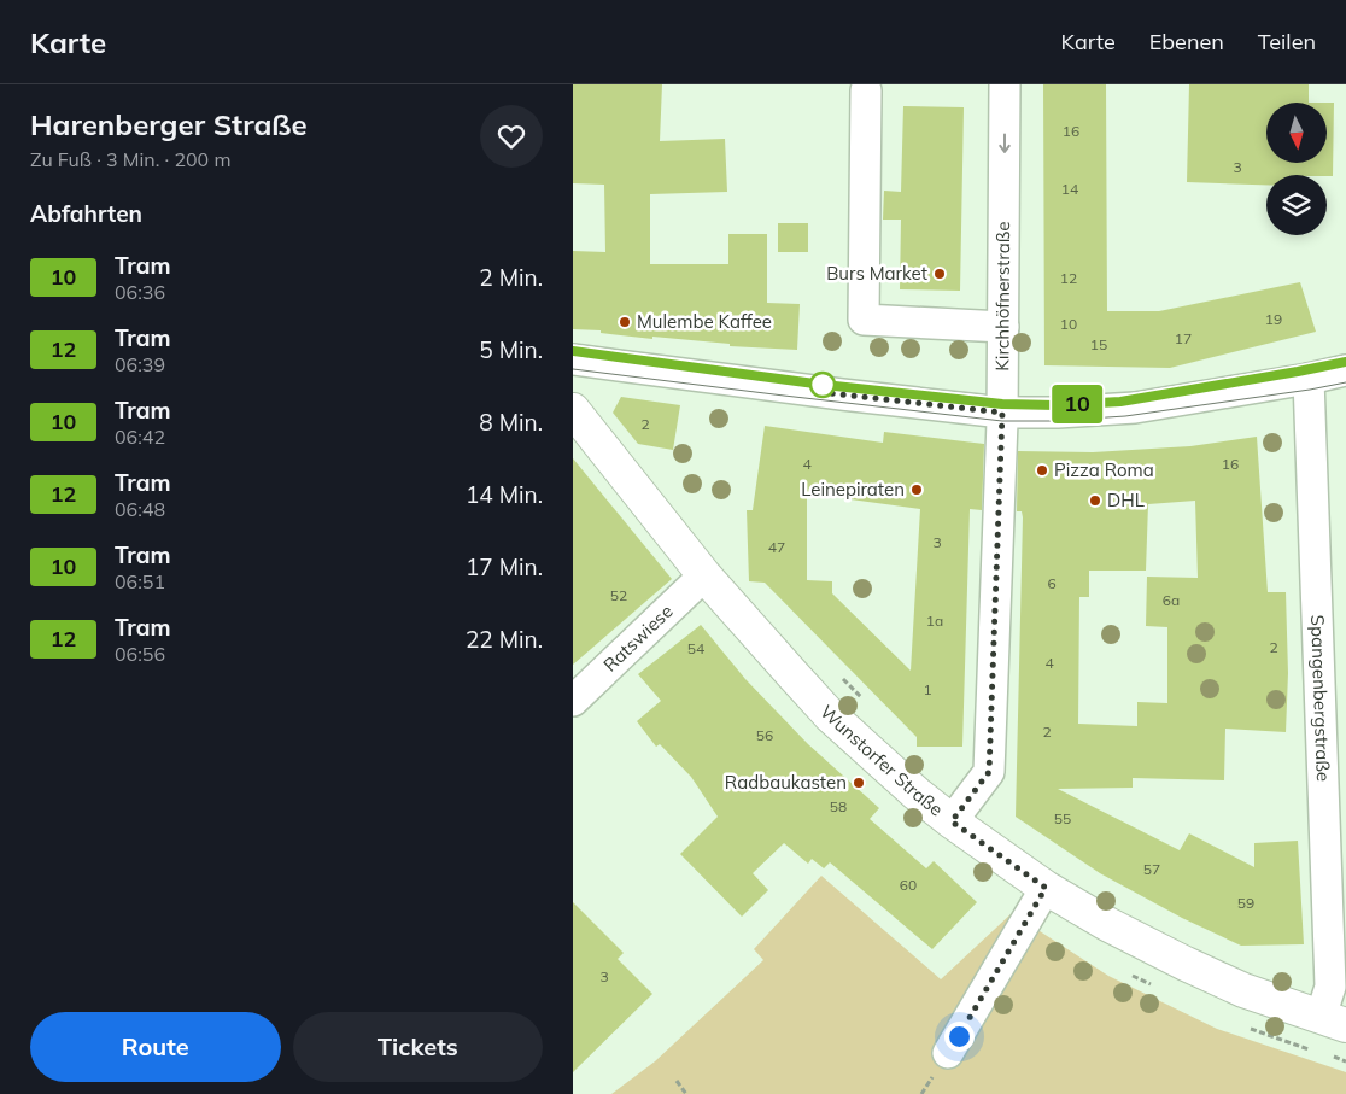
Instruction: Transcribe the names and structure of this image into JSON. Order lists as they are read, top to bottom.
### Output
{
  "streets": {
    "main road": ["Wunstorfer Straße"],
    "street": ["Kirchhöfnerstraße", "Ratswiese", "Spangenbergstraße"]
  },
  "crossings": [
    ["Kirchhöfnerstraße", "Wunstorfer Straße"],
    ["Ratswiese", "Wunstorfer Straße"],
    ["Spangenbergstraße", "Wunstorfer Straße"]
  ],
  "places": [
    "Burs Market",
    "Mulembe Kaffee",
    "Pizza Roma",
    "Leinepiraten",
    "DHL",
    "Radbaukasten"
  ],
  "lines": ["tram line 10"],
  "house_numbers": [
    "16",
    "3",
    "14",
    "12",
    "19",
    "10",
    "17",
    "15",
    "2",
    "4",
    "16",
    "3",
    "47",
    "6",
    "52",
    "6a",
    "1a",
    "2",
    "54",
    "4",
    "1",
    "2",
    "56",
    "58",
    "55",
    "57",
    "60",
    "59",
    "3"
  ],
  "north": "bottom",
  "page": {
    "header": "Karte",
    "nav": ["Karte", "Ebenen", "Teilen"],
    "heading": [
      ["Harenberger Straße", "Zu Fuß · 3 Min. · 200 m"],
      "Abfahrten"
    ],
    "on_map": "10",
    "list": [
      {
        "mark": "10",
        "name": "Tram",
        "note": "06:36",
        "value": "2 Min."
      },
      {
        "mark": "12",
        "name": "Tram",
        "note": "06:39",
        "value": "5 Min."
      },
      {
        "mark": "10",
        "name": "Tram",
        "note": "06:42",
        "value": "8 Min."
      },
      {
        "mark": "12",
        "name": "Tram",
        "note": "06:48",
        "value": "14 Min."
      },
      {
        "mark": "10",
        "name": "Tram",
        "note": "06:51",
        "value": "17 Min."
      },
      {
        "mark": "12",
        "name": "Tram",
        "note": "06:56",
        "value": "22 Min."
      }
    ],
    "buttons": ["Route", "Tickets"]
  }
}
